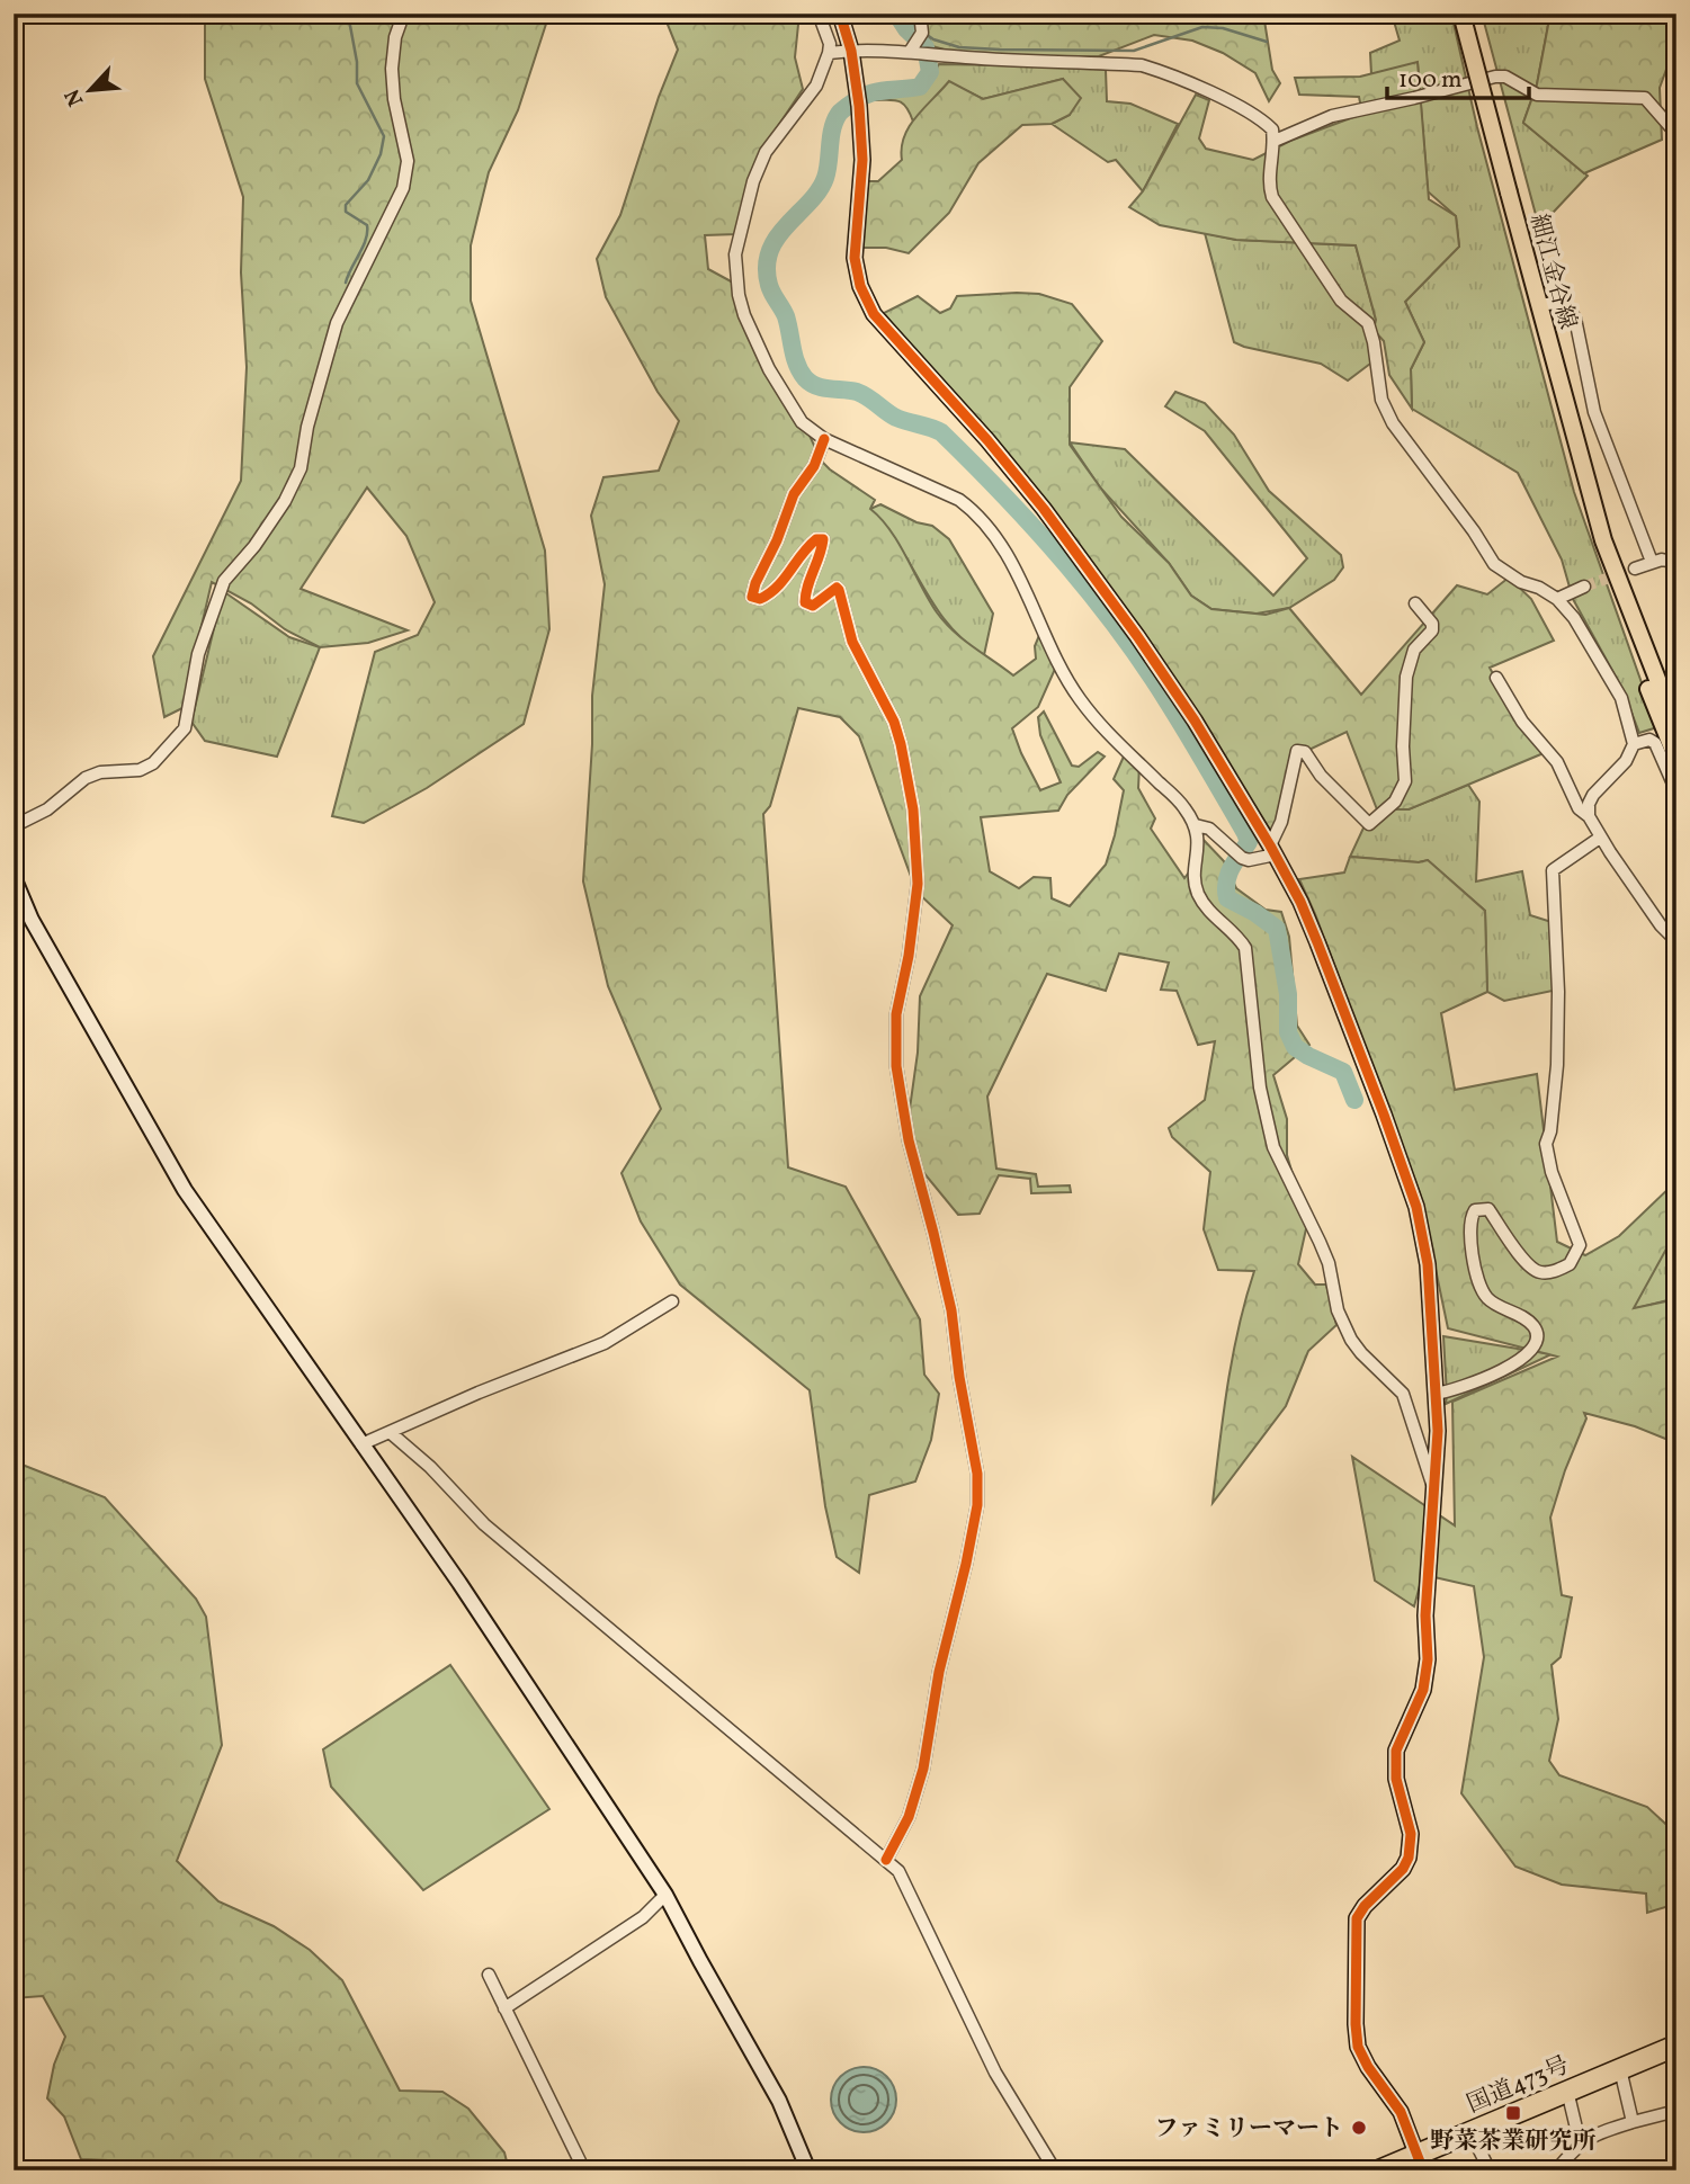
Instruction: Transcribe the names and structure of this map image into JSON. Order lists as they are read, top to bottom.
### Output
{
  "streets": {
    "highway": ["国道473号"],
    "main road": ["細江金谷線"]
  },
  "places": {
    "transit": ["野菜茶業研究所"],
    "other": ["ファミリーマート"]
  },
  "scale_bar": "100 m",
  "north": "bottom left"
}
